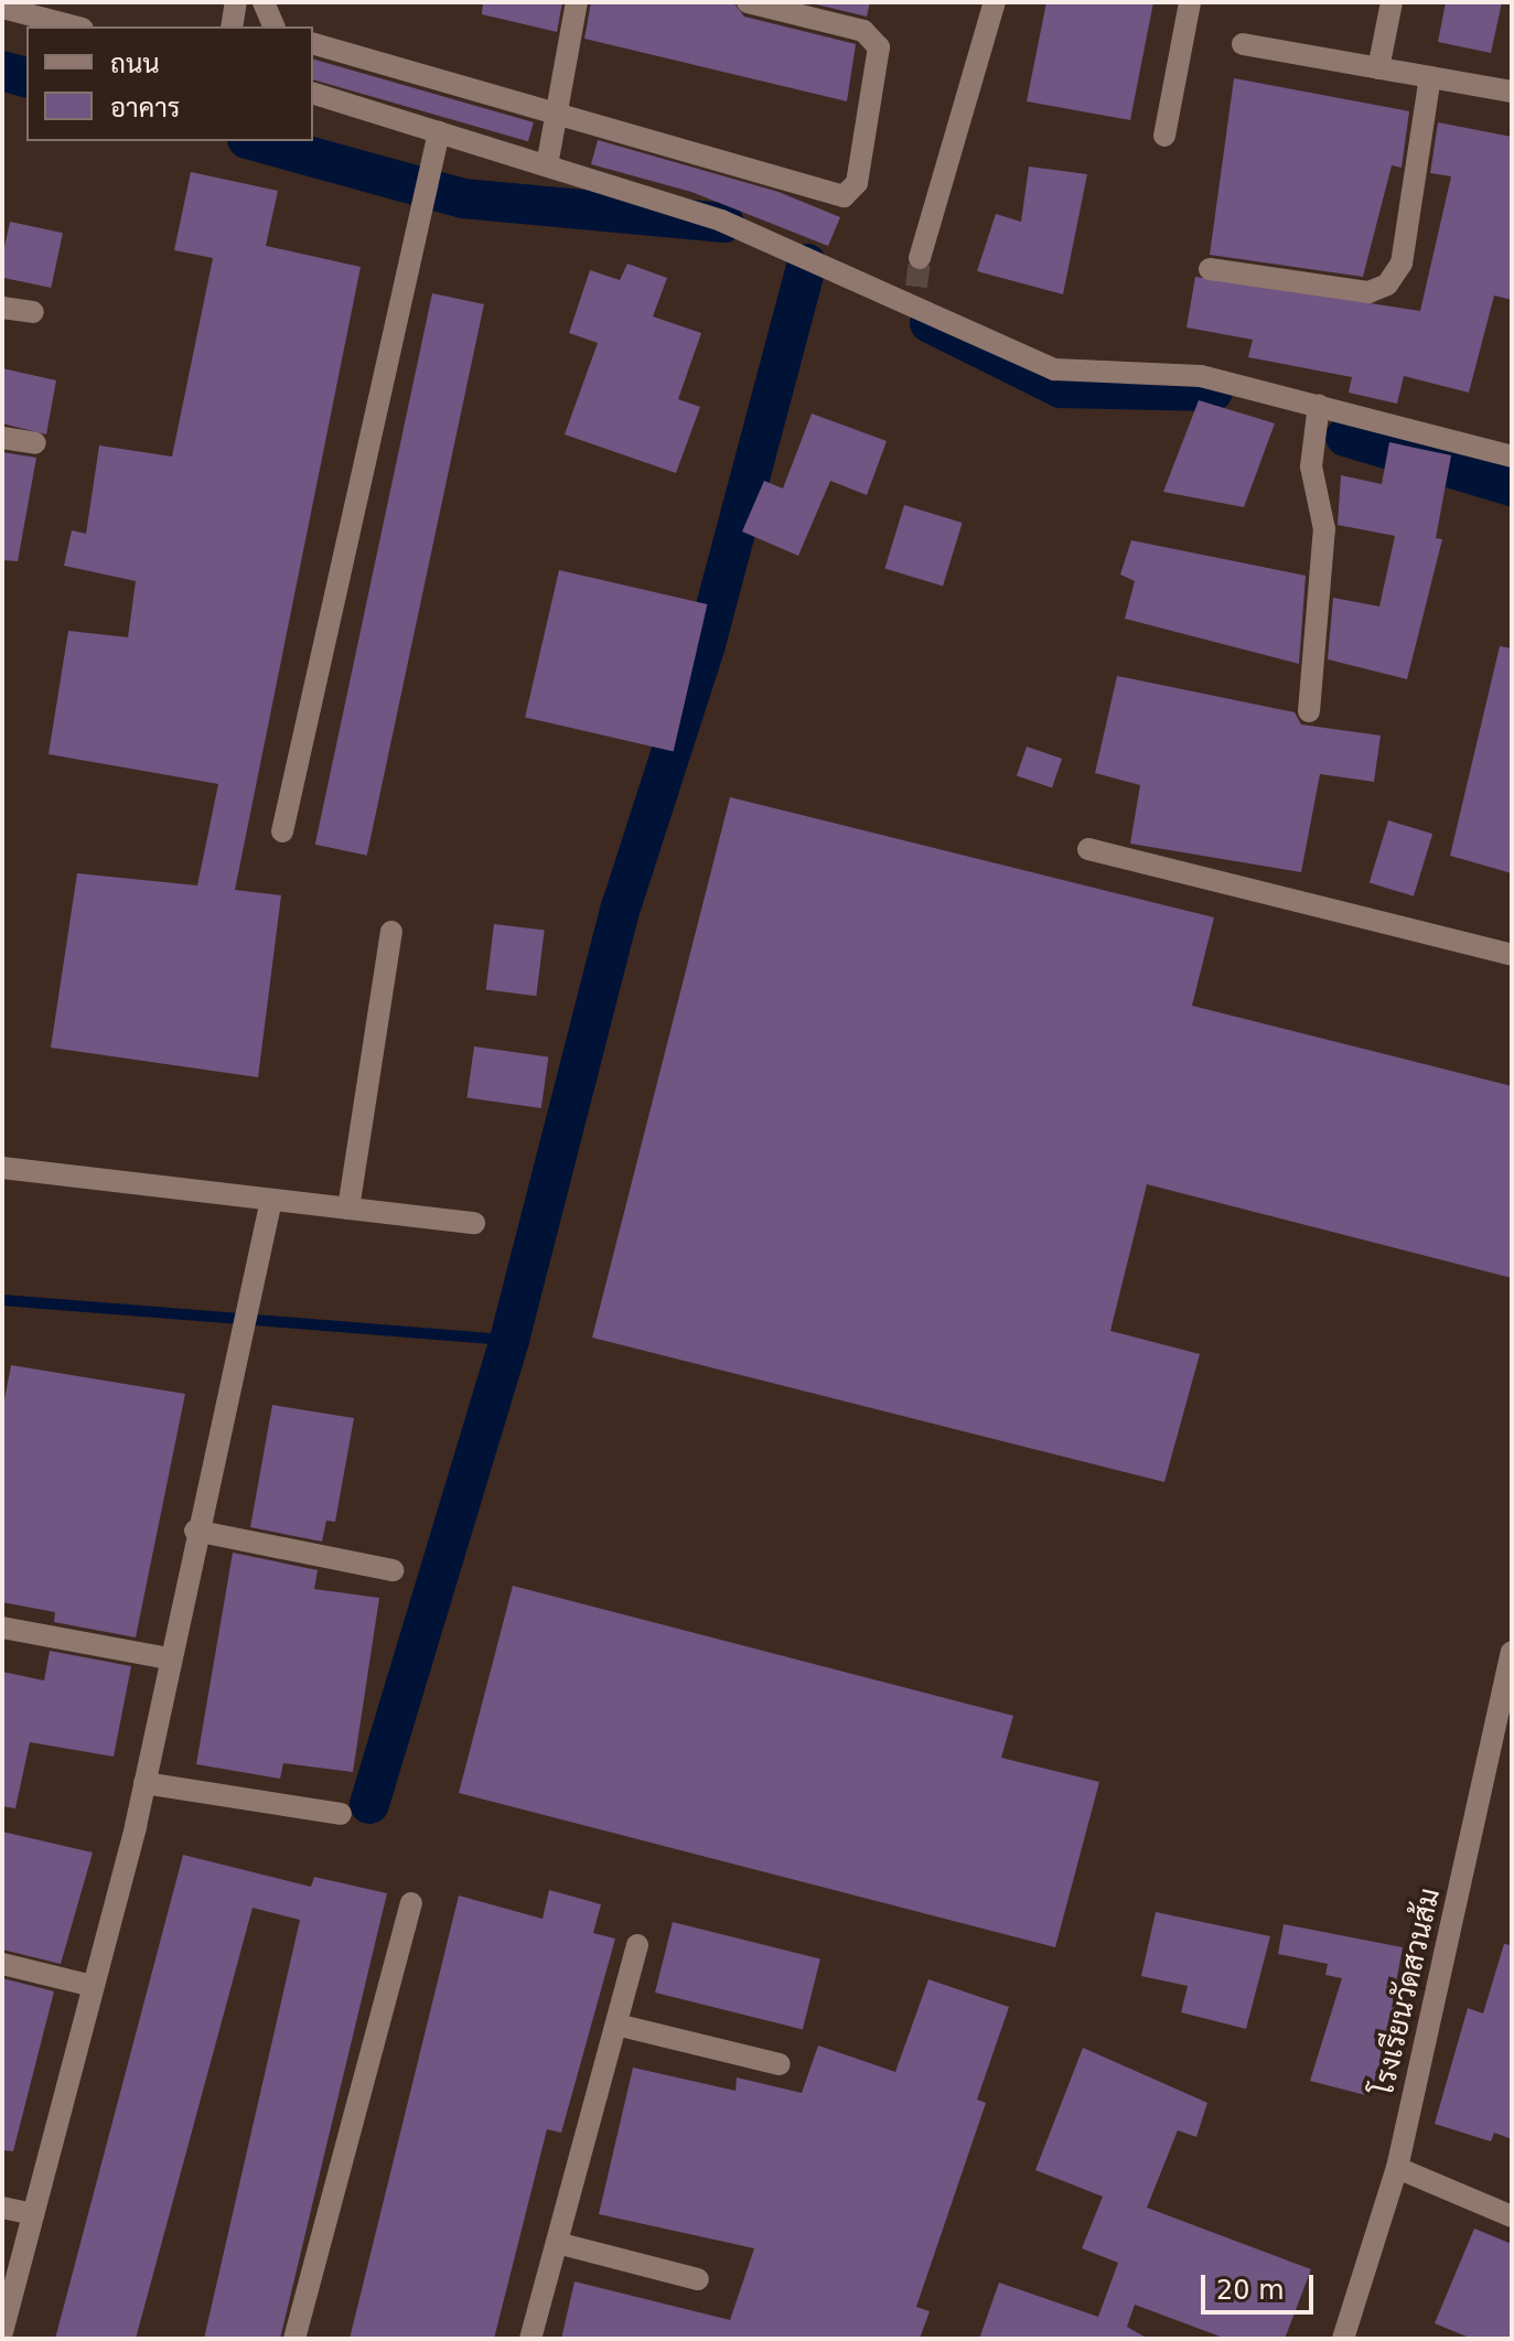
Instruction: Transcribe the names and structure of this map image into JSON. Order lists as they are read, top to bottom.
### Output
{
  "streets": {
    "street": ["โรงเรียนวัดสวนส้ม"]
  },
  "legend": ["ถนน", "อาคาร"],
  "scale_bar": "20 m"
}
